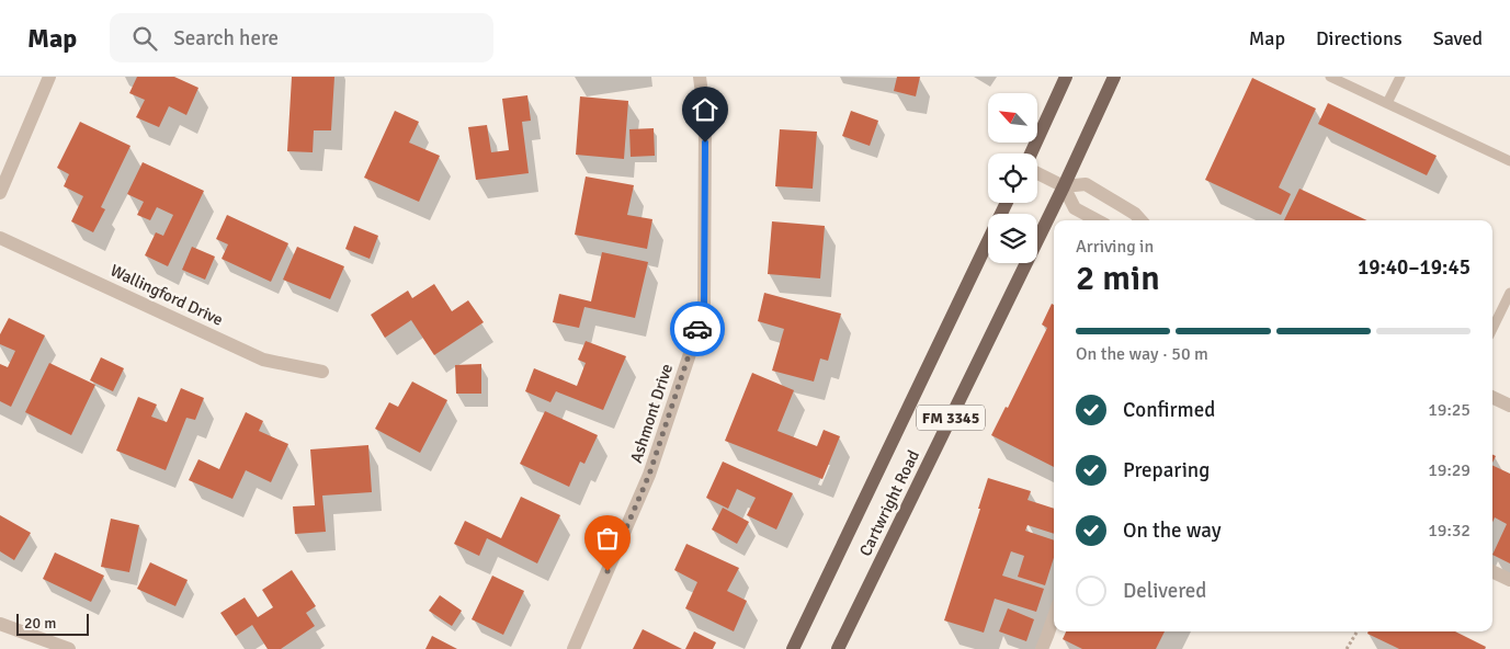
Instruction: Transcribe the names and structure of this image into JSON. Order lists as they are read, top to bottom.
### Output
{
  "streets": {
    "main road": ["FM 3345", "Cartwright Road"],
    "street": ["Wallingford Drive", "Ashmont Drive"]
  },
  "scale_bar": "20 m",
  "north": "top left",
  "page": {
    "header": "Map",
    "search": "Search here",
    "nav": ["Map", "Directions", "Saved"],
    "heading": ["2 min", "Arriving in", "19:40–19:45"],
    "bar": "On the way · 50 m",
    "list": [
      ["Confirmed", "19:25"],
      ["Preparing", "19:29"],
      ["On the way", "19:32"],
      "Delivered"
    ],
    "scale": "20 m"
  }
}
